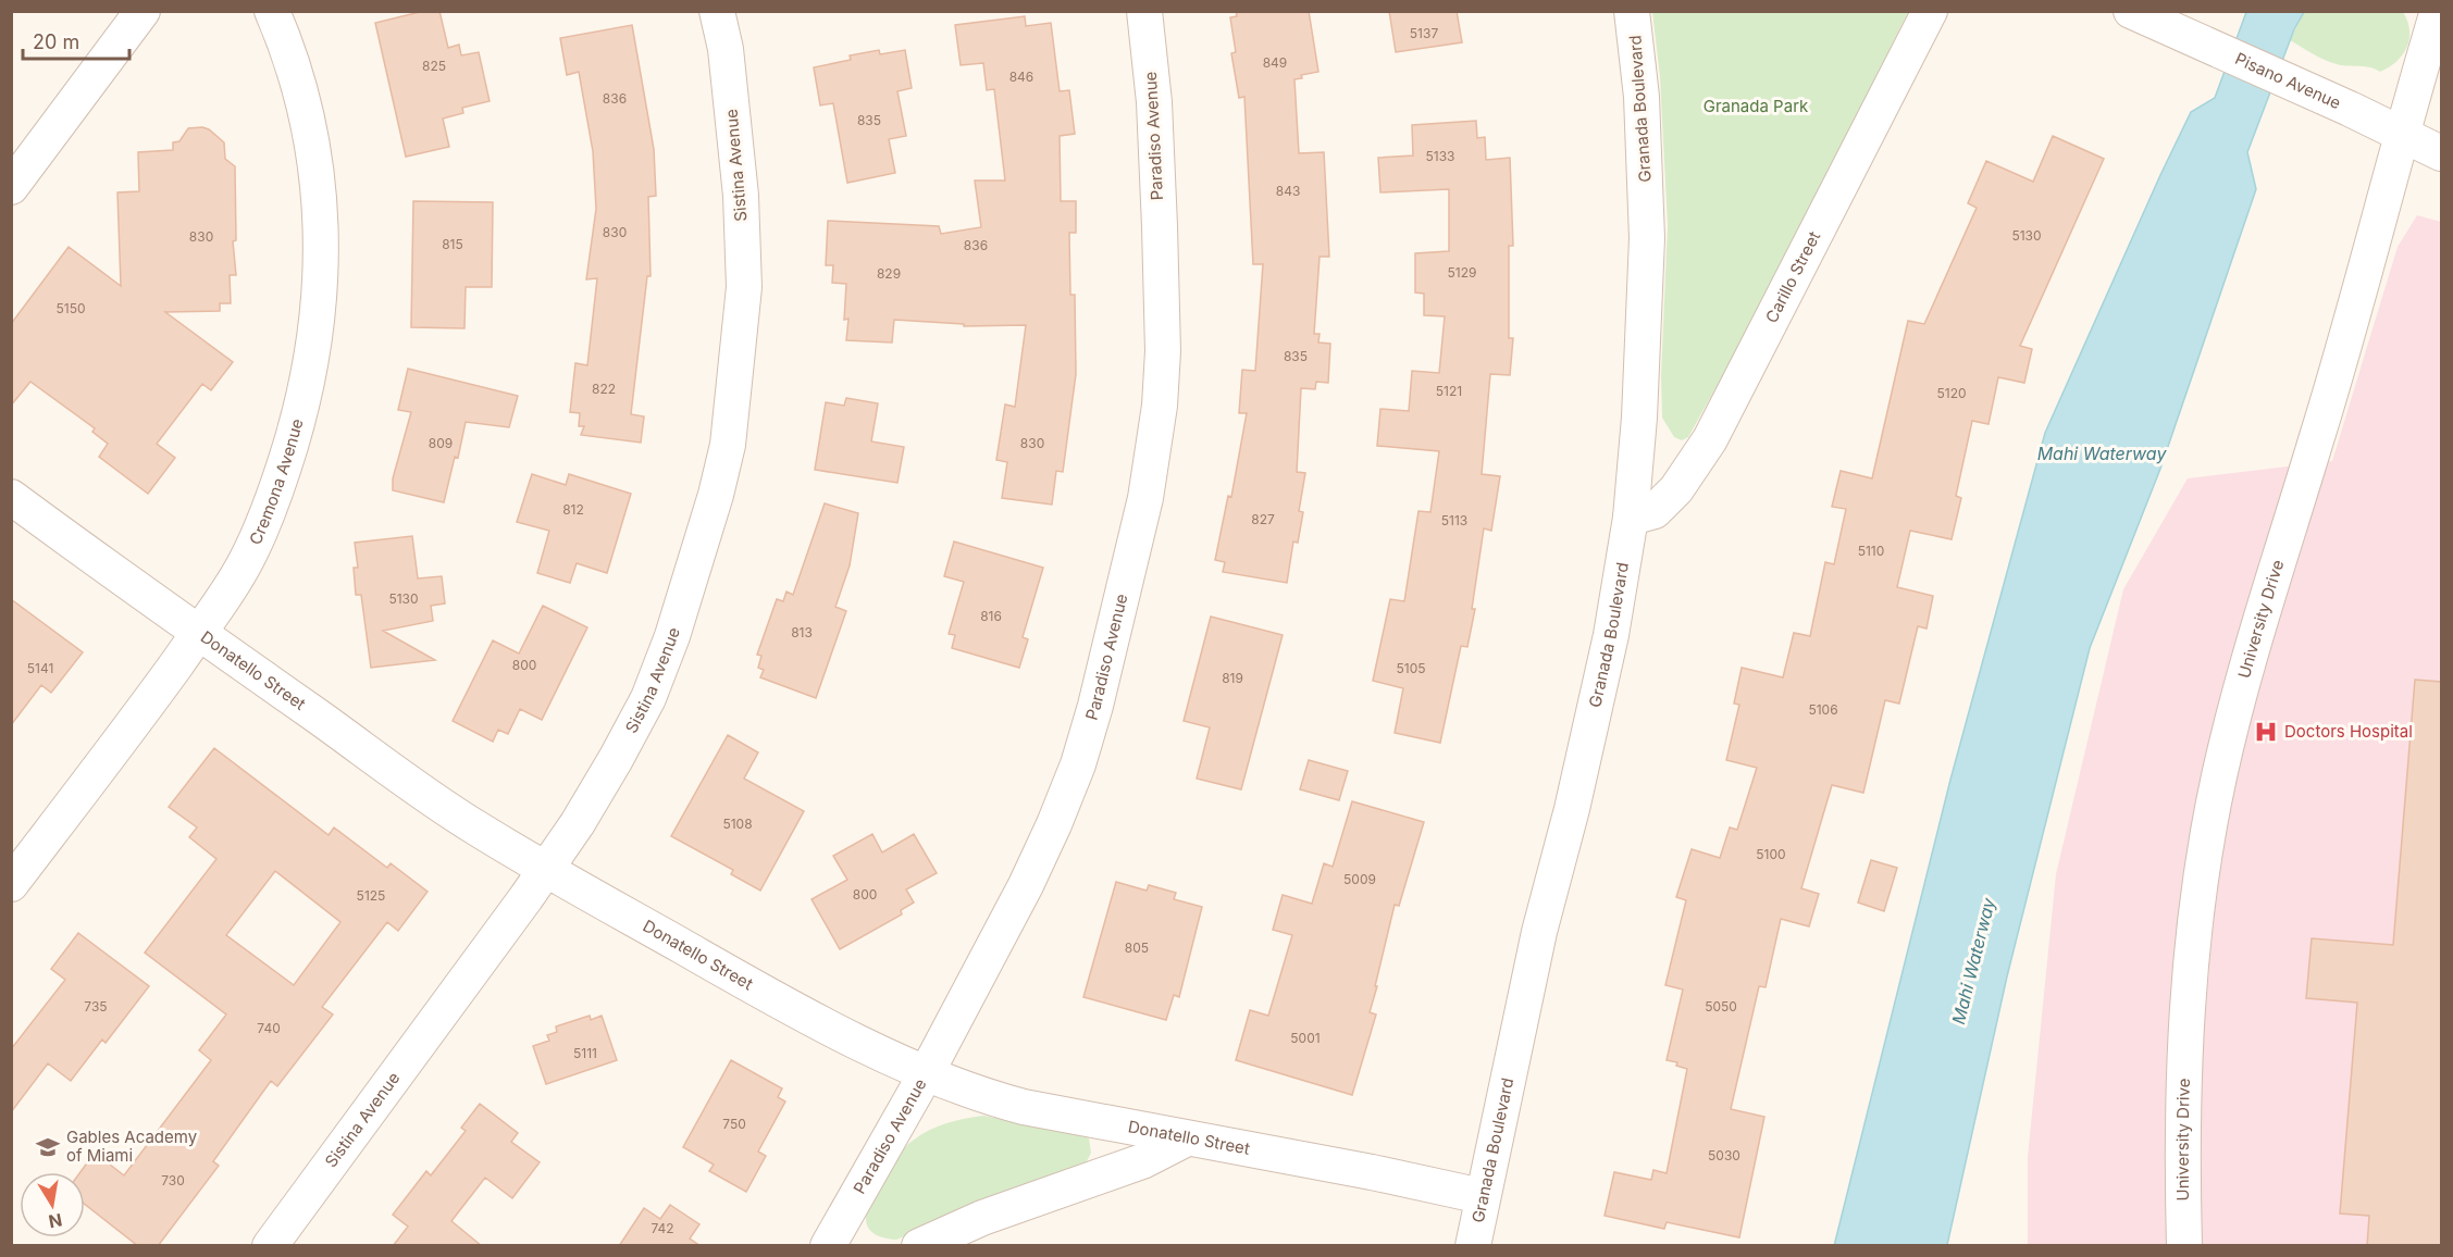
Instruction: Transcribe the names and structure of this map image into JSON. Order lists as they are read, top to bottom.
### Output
{
  "streets": {
    "street": [
      "Pisano Avenue",
      "Granada Boulevard",
      "Paradiso Avenue",
      "Sistina Avenue",
      "Carillo Street",
      "Cremona Avenue",
      "University Drive",
      "Donatello Street"
    ]
  },
  "crossings": [
    ["Pisano Avenue", "University Drive"],
    ["Granada Boulevard", "Carillo Street"],
    ["Granada Boulevard", "Donatello Street"],
    ["Paradiso Avenue", "Donatello Street"],
    ["Sistina Avenue", "Donatello Street"],
    ["Cremona Avenue", "Donatello Street"]
  ],
  "water": ["Mahi Waterway"],
  "parks": ["Granada Park"],
  "places": {
    "hospital": ["Doctors Hospital"],
    "school or university": ["Gables Academy of Miami"]
  },
  "house_numbers": [
    "5137",
    "849",
    "825",
    "846",
    "836",
    "835",
    "5133",
    "843",
    "830",
    "5130",
    "830",
    "815",
    "836",
    "5129",
    "829",
    "5150",
    "835",
    "822",
    "5121",
    "5120",
    "809",
    "830",
    "812",
    "827",
    "5113",
    "5110",
    "5130",
    "816",
    "813",
    "800",
    "5141",
    "5105",
    "819",
    "5106",
    "5108",
    "5100",
    "5009",
    "800",
    "5125",
    "805",
    "735",
    "5050",
    "740",
    "5001",
    "5111",
    "750",
    "5030",
    "730",
    "742"
  ],
  "scale_bar": "20 m",
  "north": "bottom"
}
